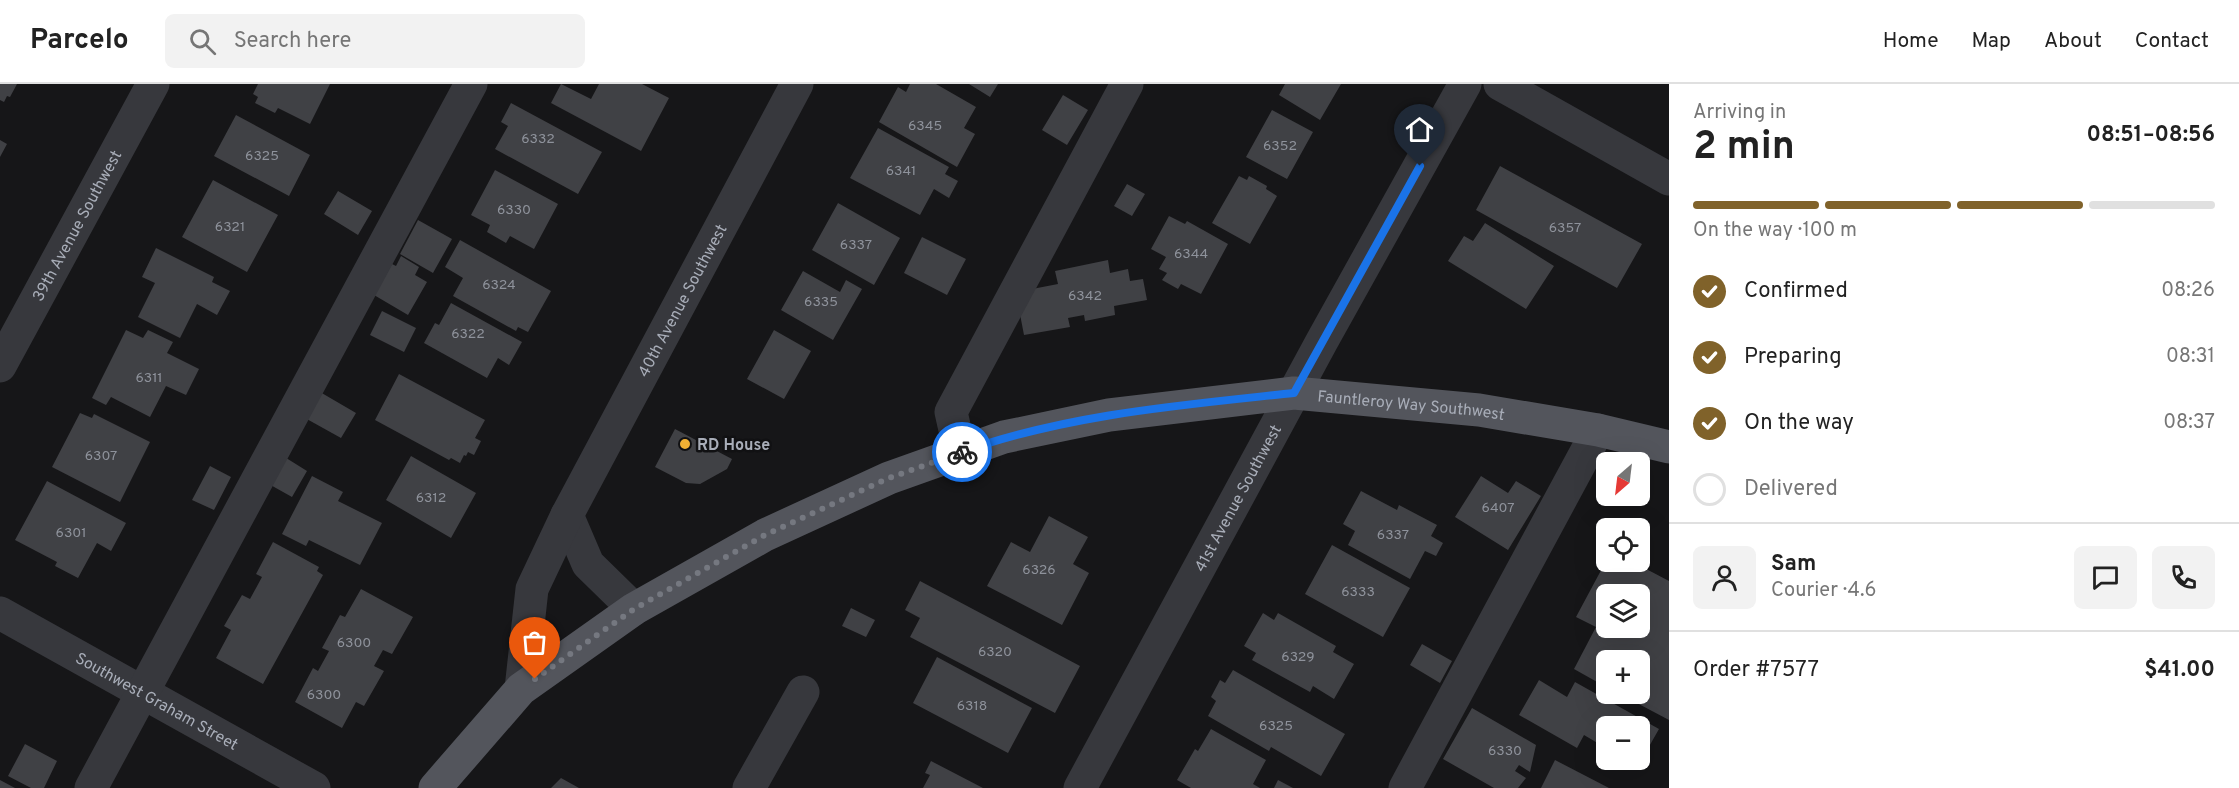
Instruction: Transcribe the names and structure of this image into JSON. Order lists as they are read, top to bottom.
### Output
{
  "streets": {
    "main road": ["Fauntleroy Way Southwest"],
    "street": [
      "39th Avenue Southwest",
      "40th Avenue Southwest",
      "41st Avenue Southwest",
      "Southwest Graham Street"
    ]
  },
  "crossings": [
    ["40th Avenue Southwest", "Fauntleroy Way Southwest"],
    ["Fauntleroy Way Southwest", "41st Avenue Southwest"]
  ],
  "places": ["RD House"],
  "house_numbers": [
    "6345",
    "6332",
    "6352",
    "6325",
    "6341",
    "6330",
    "6321",
    "6357",
    "6337",
    "6344",
    "6324",
    "6342",
    "6335",
    "6322",
    "6311",
    "6307",
    "6312",
    "6407",
    "6301",
    "6337",
    "6326",
    "6333",
    "6300",
    "6320",
    "6329",
    "6300",
    "6318",
    "6325",
    "6330"
  ],
  "north": "bottom left",
  "page": {
    "header": "Parcelo",
    "search": "Search here",
    "nav": [
      "Home",
      "Map",
      "About",
      "Contact"
    ],
    "heading": ["2 min", "Arriving in", "08:51–08:56"],
    "panel": [
      "Sam",
      "Courier · 4.6",
      "Order #7577",
      "$41.00"
    ],
    "bar": "On the way · 100 m",
    "list": [
      ["Confirmed", "08:26"],
      ["Preparing", "08:31"],
      ["On the way", "08:37"],
      "Delivered"
    ],
    "map_buttons": ["+", "−"]
  }
}
